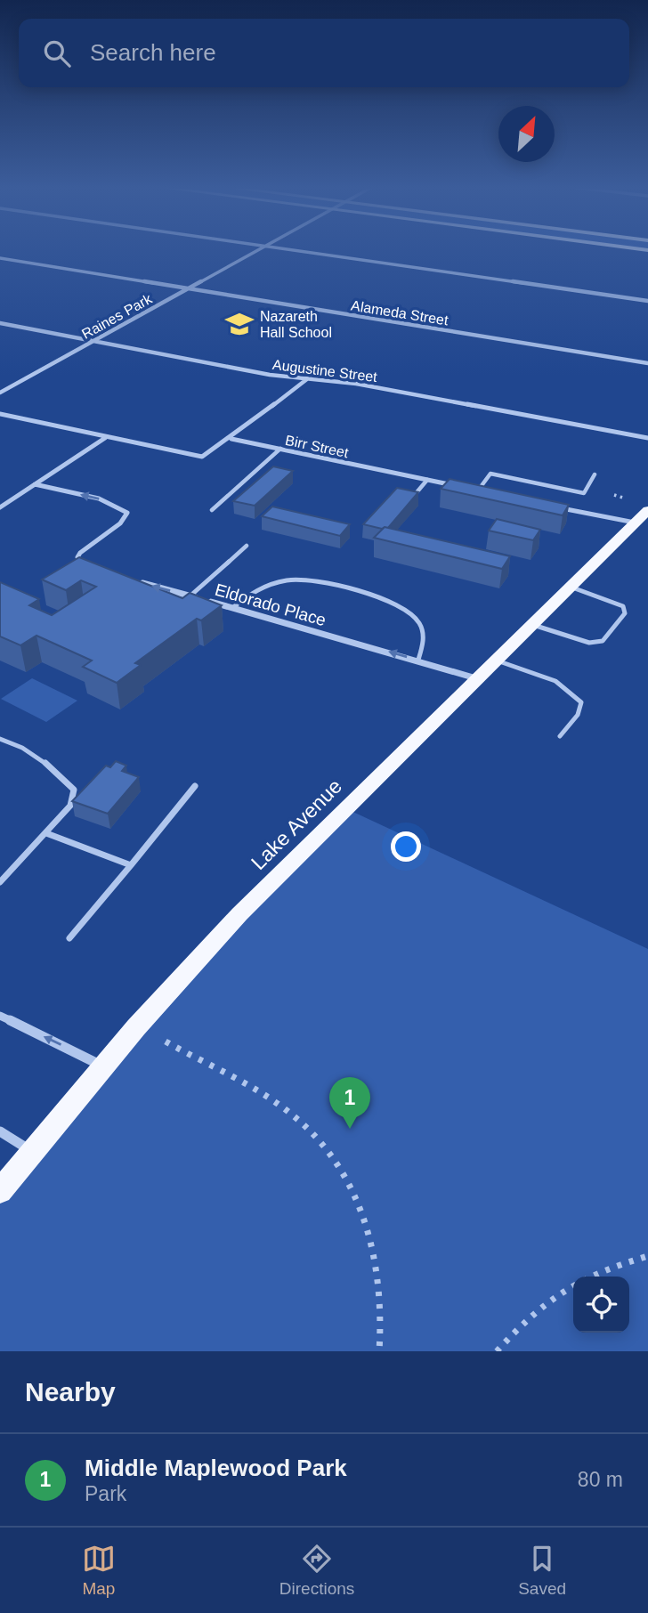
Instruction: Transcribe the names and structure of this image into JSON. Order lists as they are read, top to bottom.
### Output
{
  "streets": {
    "main road": ["Lake Avenue"],
    "street": [
      "Alameda Street",
      "Raines Park",
      "Augustine Street",
      "Birr Street",
      "Eldorado Place"
    ]
  },
  "crossings": [
    ["Alameda Street", "Raines Park"],
    ["Raines Park", "Augustine Street"],
    ["Eldorado Place", "Lake Avenue"]
  ],
  "one_way": ["Eldorado Place"],
  "places": {
    "school or university": ["Nazareth Hall School"]
  },
  "north": "top right",
  "page": {
    "search": "Search here",
    "pins": "1",
    "heading": "Nearby",
    "list": [
      {
        "mark": "1",
        "name": "Middle Maplewood Park",
        "note": "Park",
        "value": "80 m"
      }
    ],
    "nav": ["Map", "Directions", "Saved"]
  }
}
